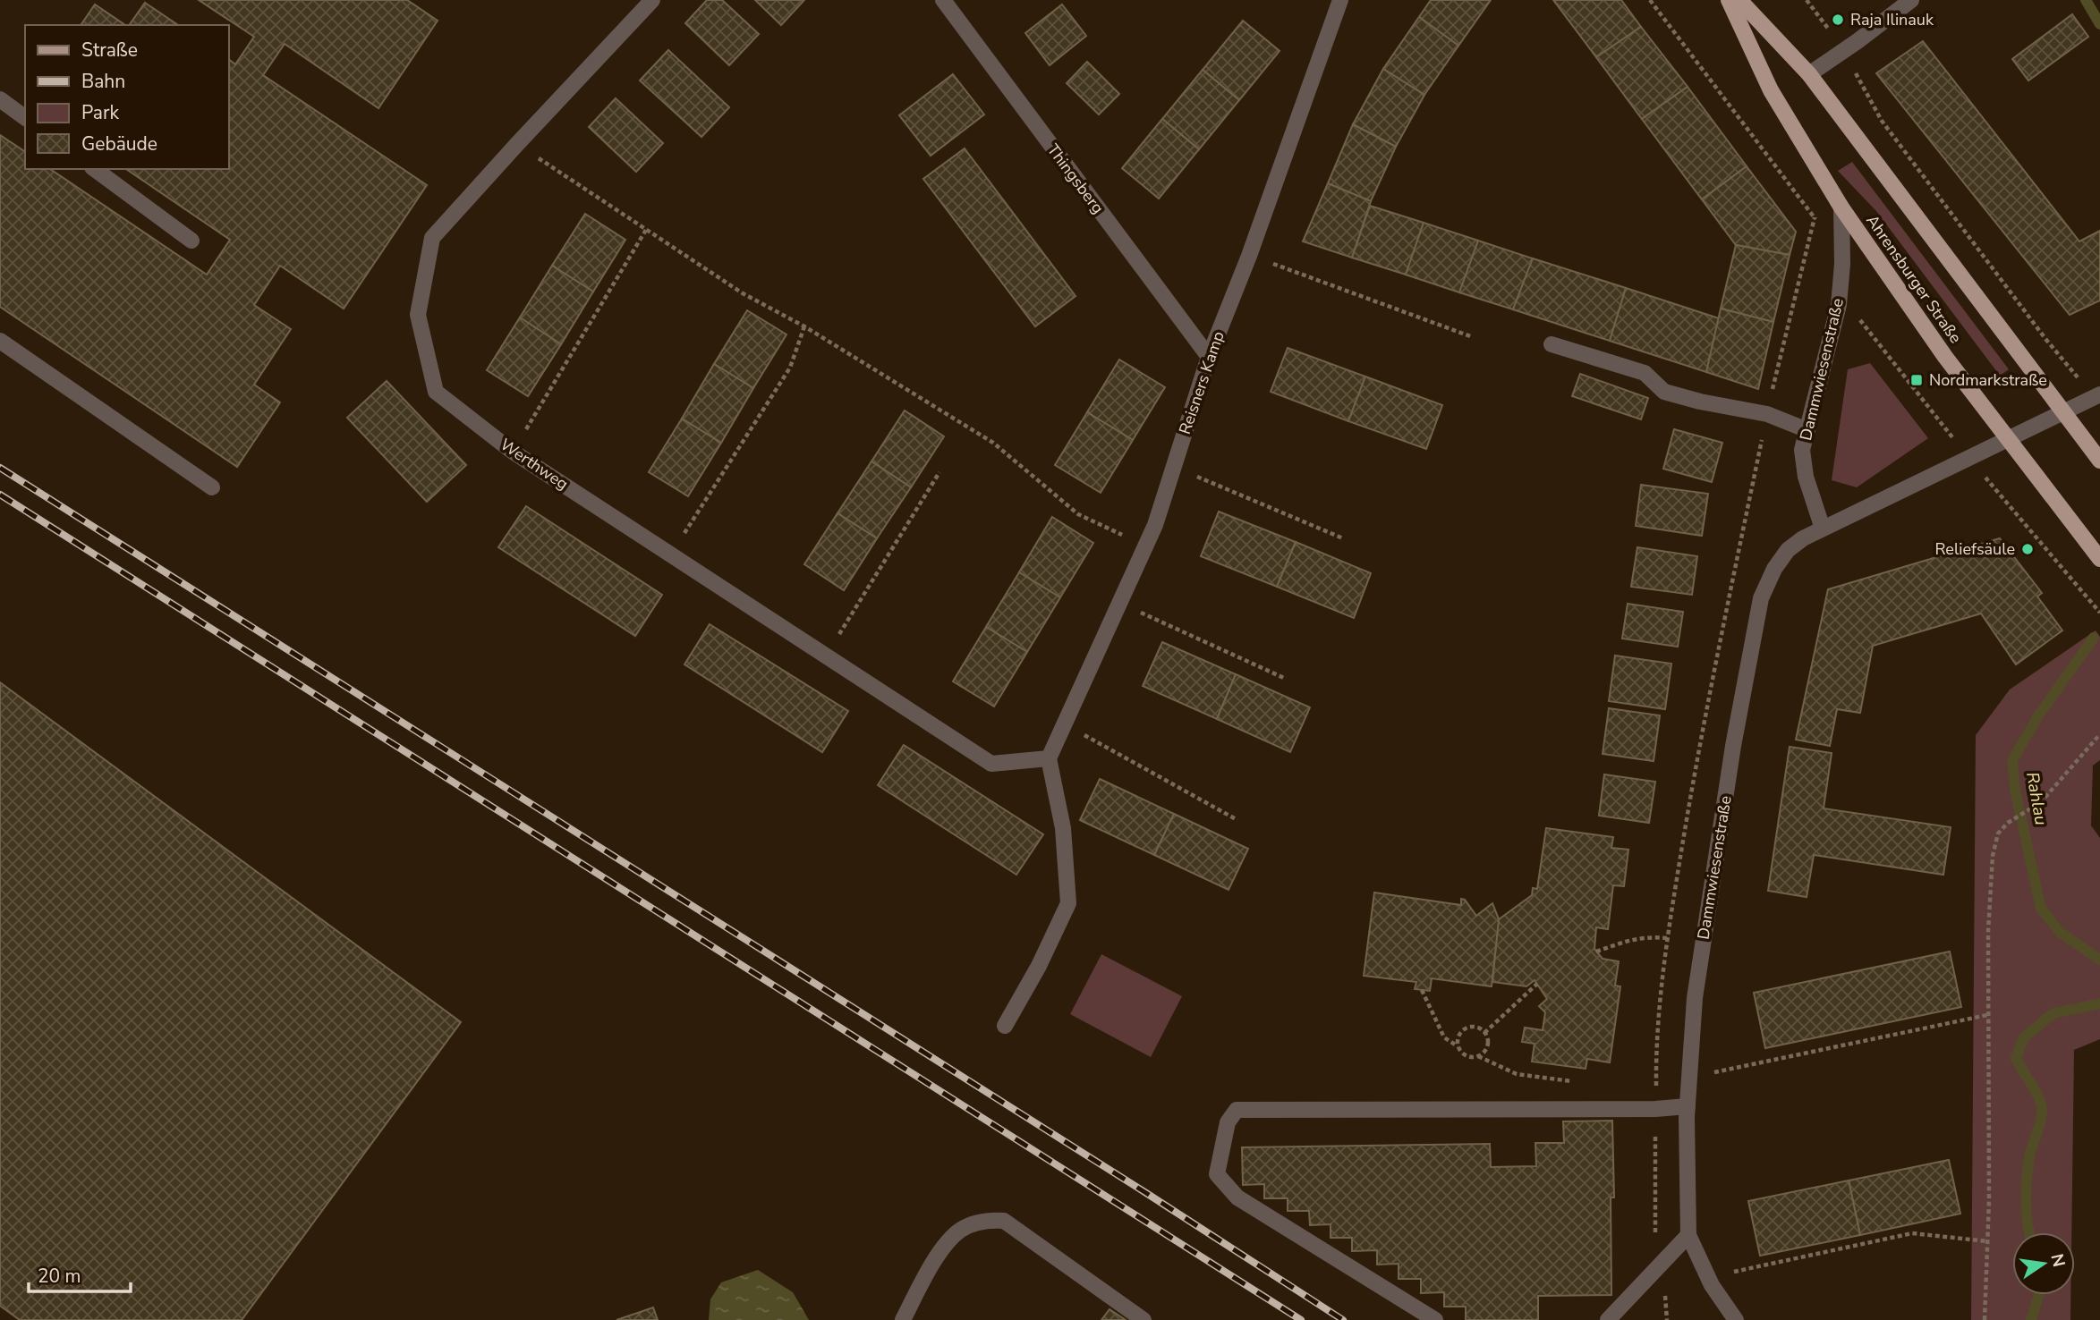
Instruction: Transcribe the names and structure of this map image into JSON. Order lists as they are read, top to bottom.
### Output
{
  "streets": {
    "main road": ["Ahrensburger Straße"],
    "street": [
      "Thingsberg",
      "Dammwiesenstraße",
      "Reisners Kamp",
      "Werthweg"
    ]
  },
  "crossings": [
    ["Thingsberg", "Reisners Kamp"],
    ["Ahrensburger Straße", "Dammwiesenstraße"],
    ["Reisners Kamp", "Werthweg"]
  ],
  "water": ["Rahlau"],
  "places": {
    "other": ["Raja Ilinauk", "Reliefsäule"],
    "transit": ["Nordmarkstraße"]
  },
  "legend": [
    "Straße",
    "Bahn",
    "Park",
    "Gebäude"
  ],
  "scale_bar": "20 m",
  "north": "right"
}
